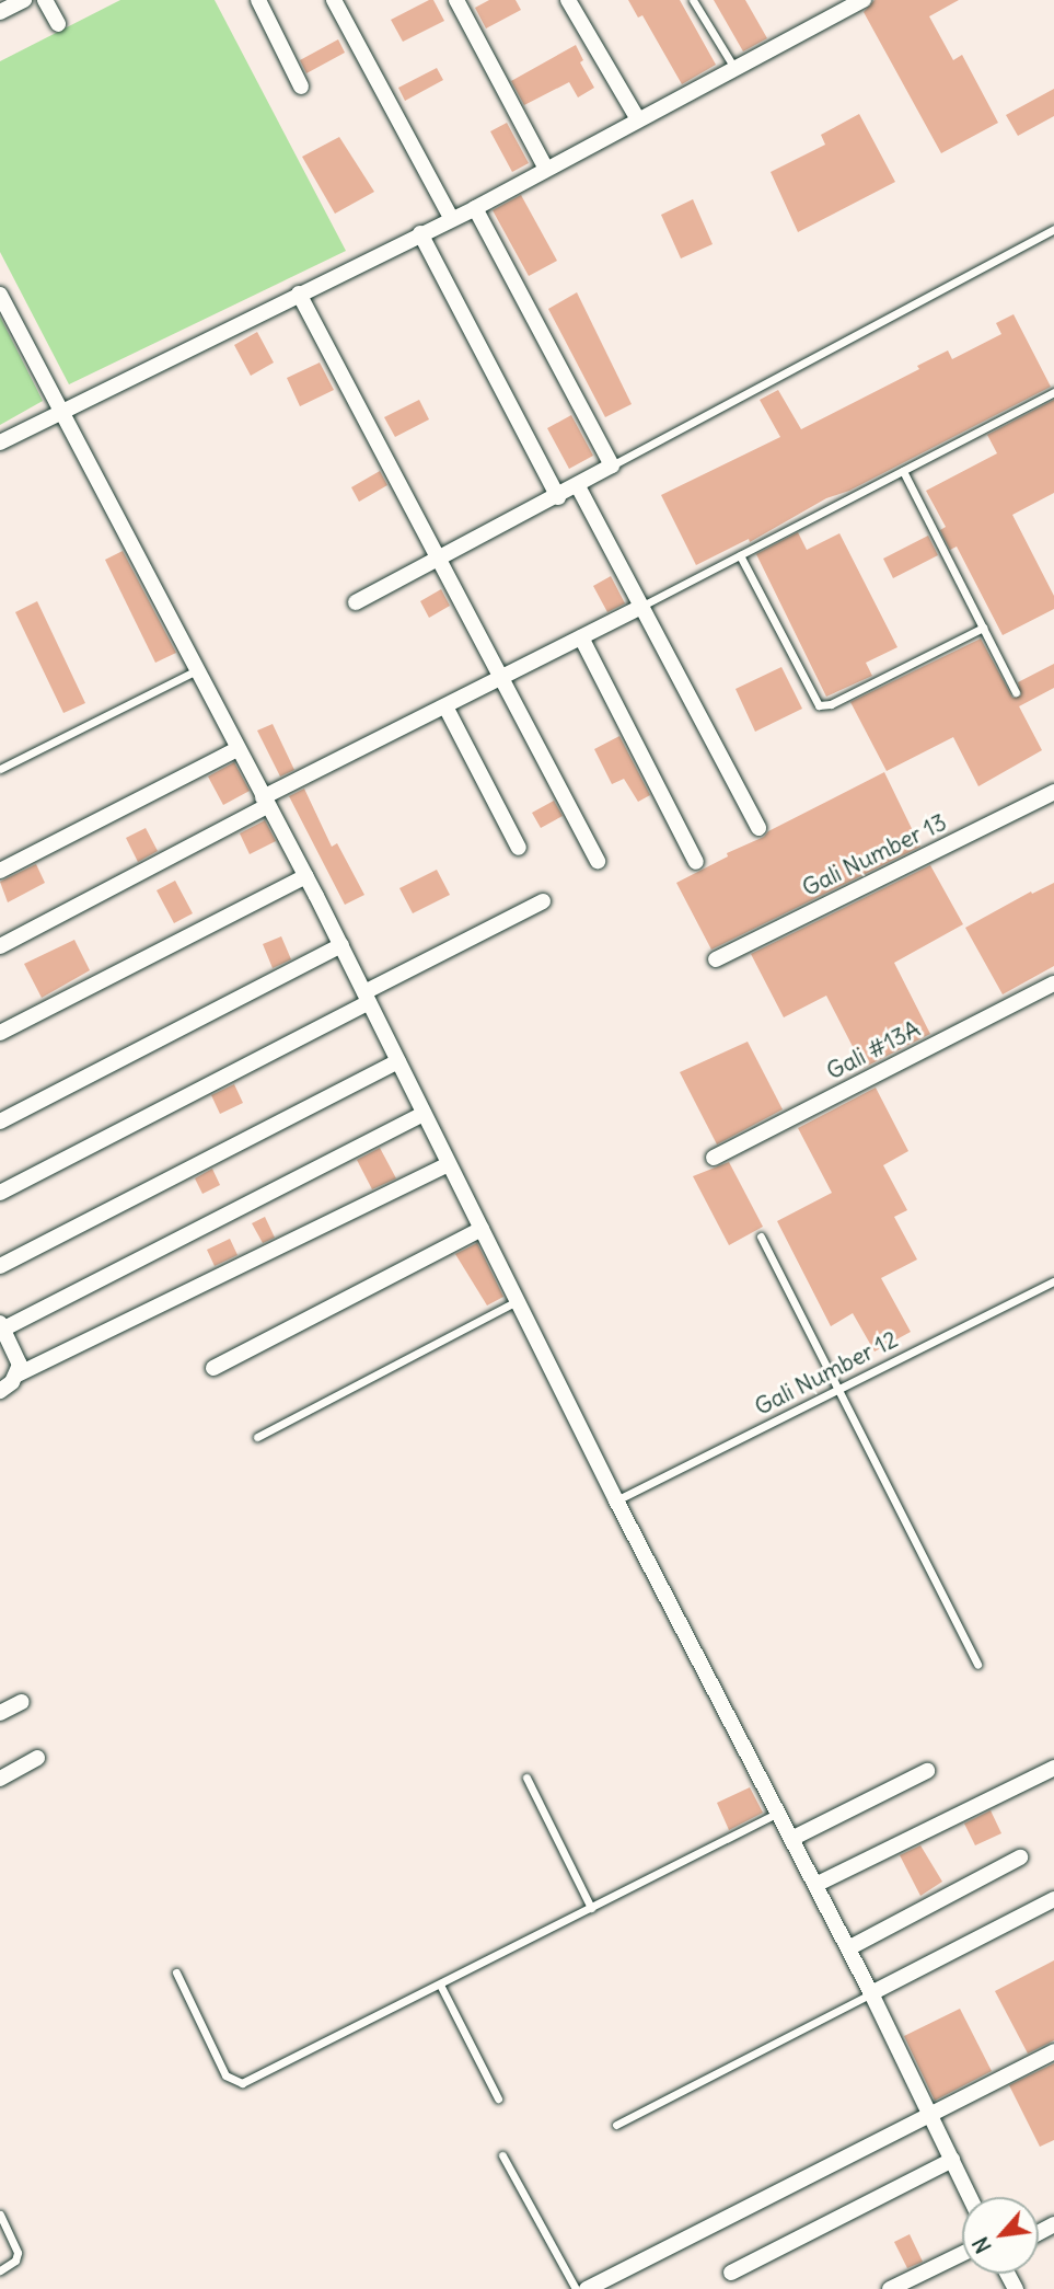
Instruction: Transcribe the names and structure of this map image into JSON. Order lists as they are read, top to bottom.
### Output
{
  "streets": {
    "street": ["Gali Number 13", "Gali #13A"],
    "lane": ["Gali Number 12"]
  },
  "north": "bottom left"
}
